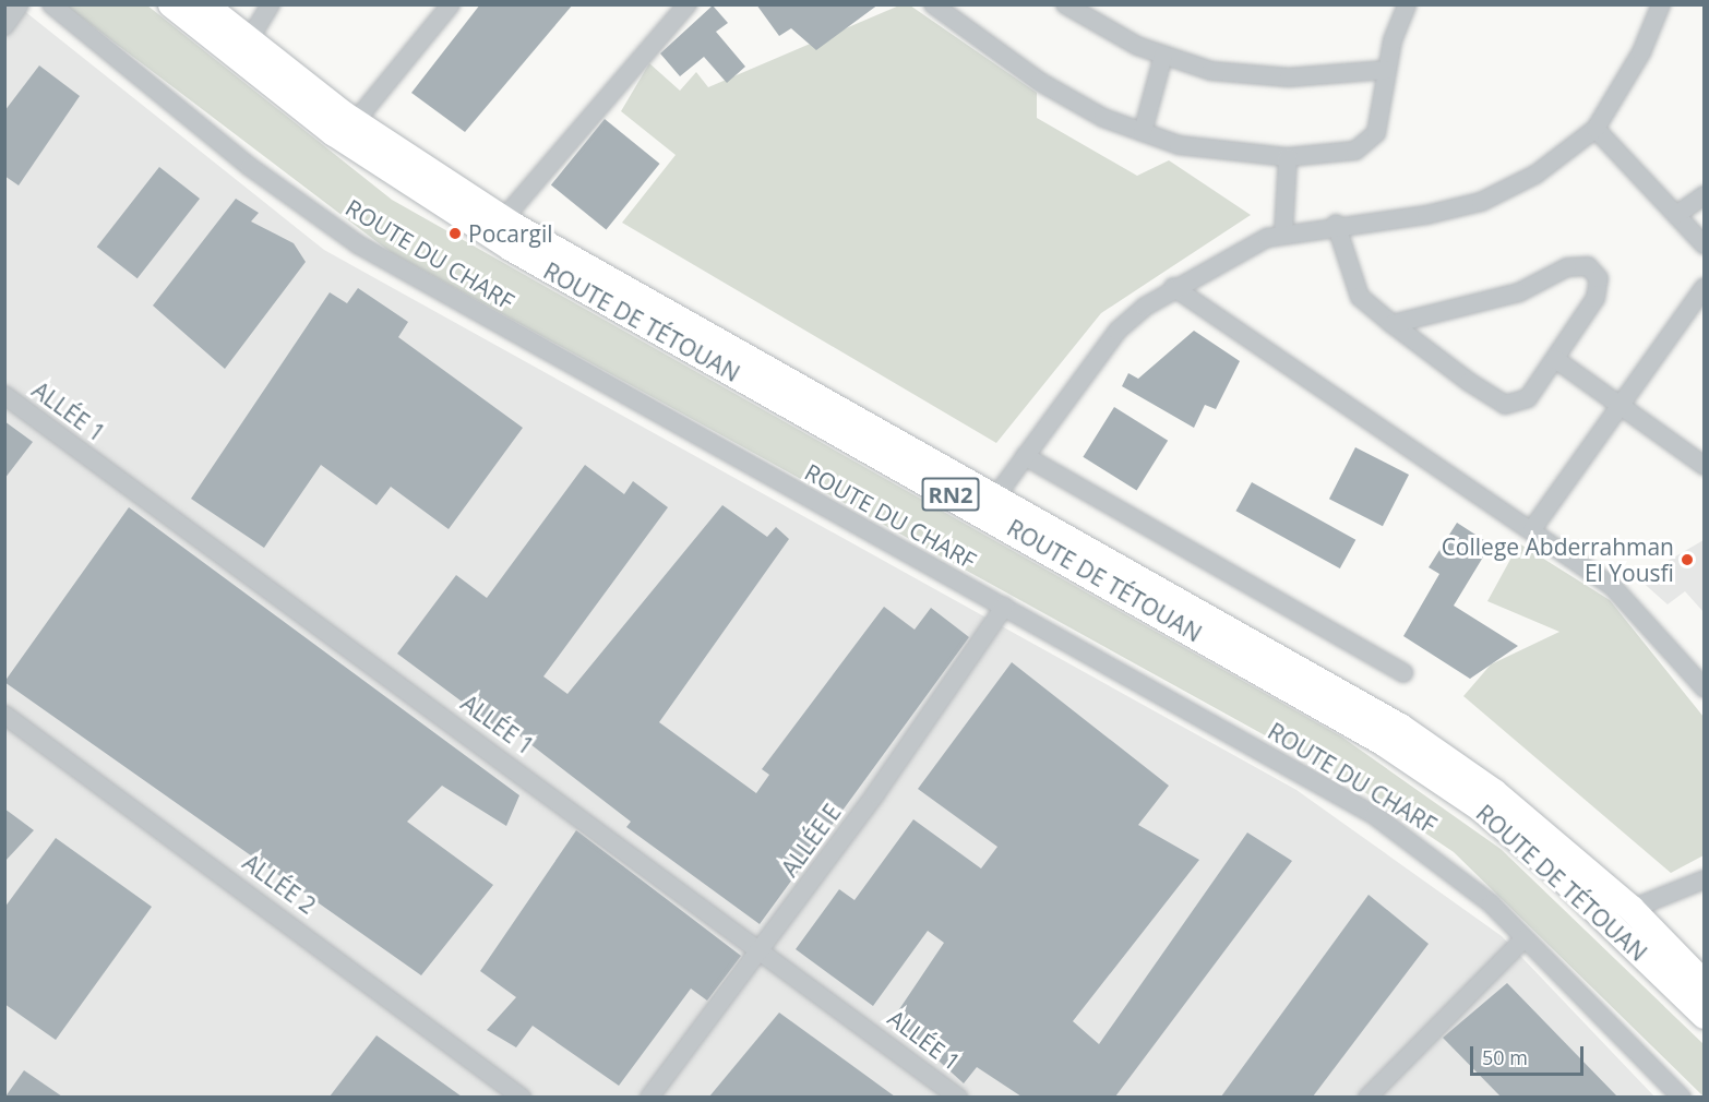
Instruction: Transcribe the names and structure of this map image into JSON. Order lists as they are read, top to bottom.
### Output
{
  "streets": {
    "highway": ["ROUTE DE TÉTOUAN", "RN2"],
    "street": [
      "ROUTE DU CHARF",
      "ALLÉE 1",
      "ALLÉE E",
      "ALLÉE 2"
    ]
  },
  "crossings": [
    ["ROUTE DU CHARF", "ALLÉE E"],
    ["ALLÉE 1", "ALLÉE E"]
  ],
  "places": ["Pocargil", "College Abderrahman El Yousfi"],
  "scale_bar": "50 m"
}
